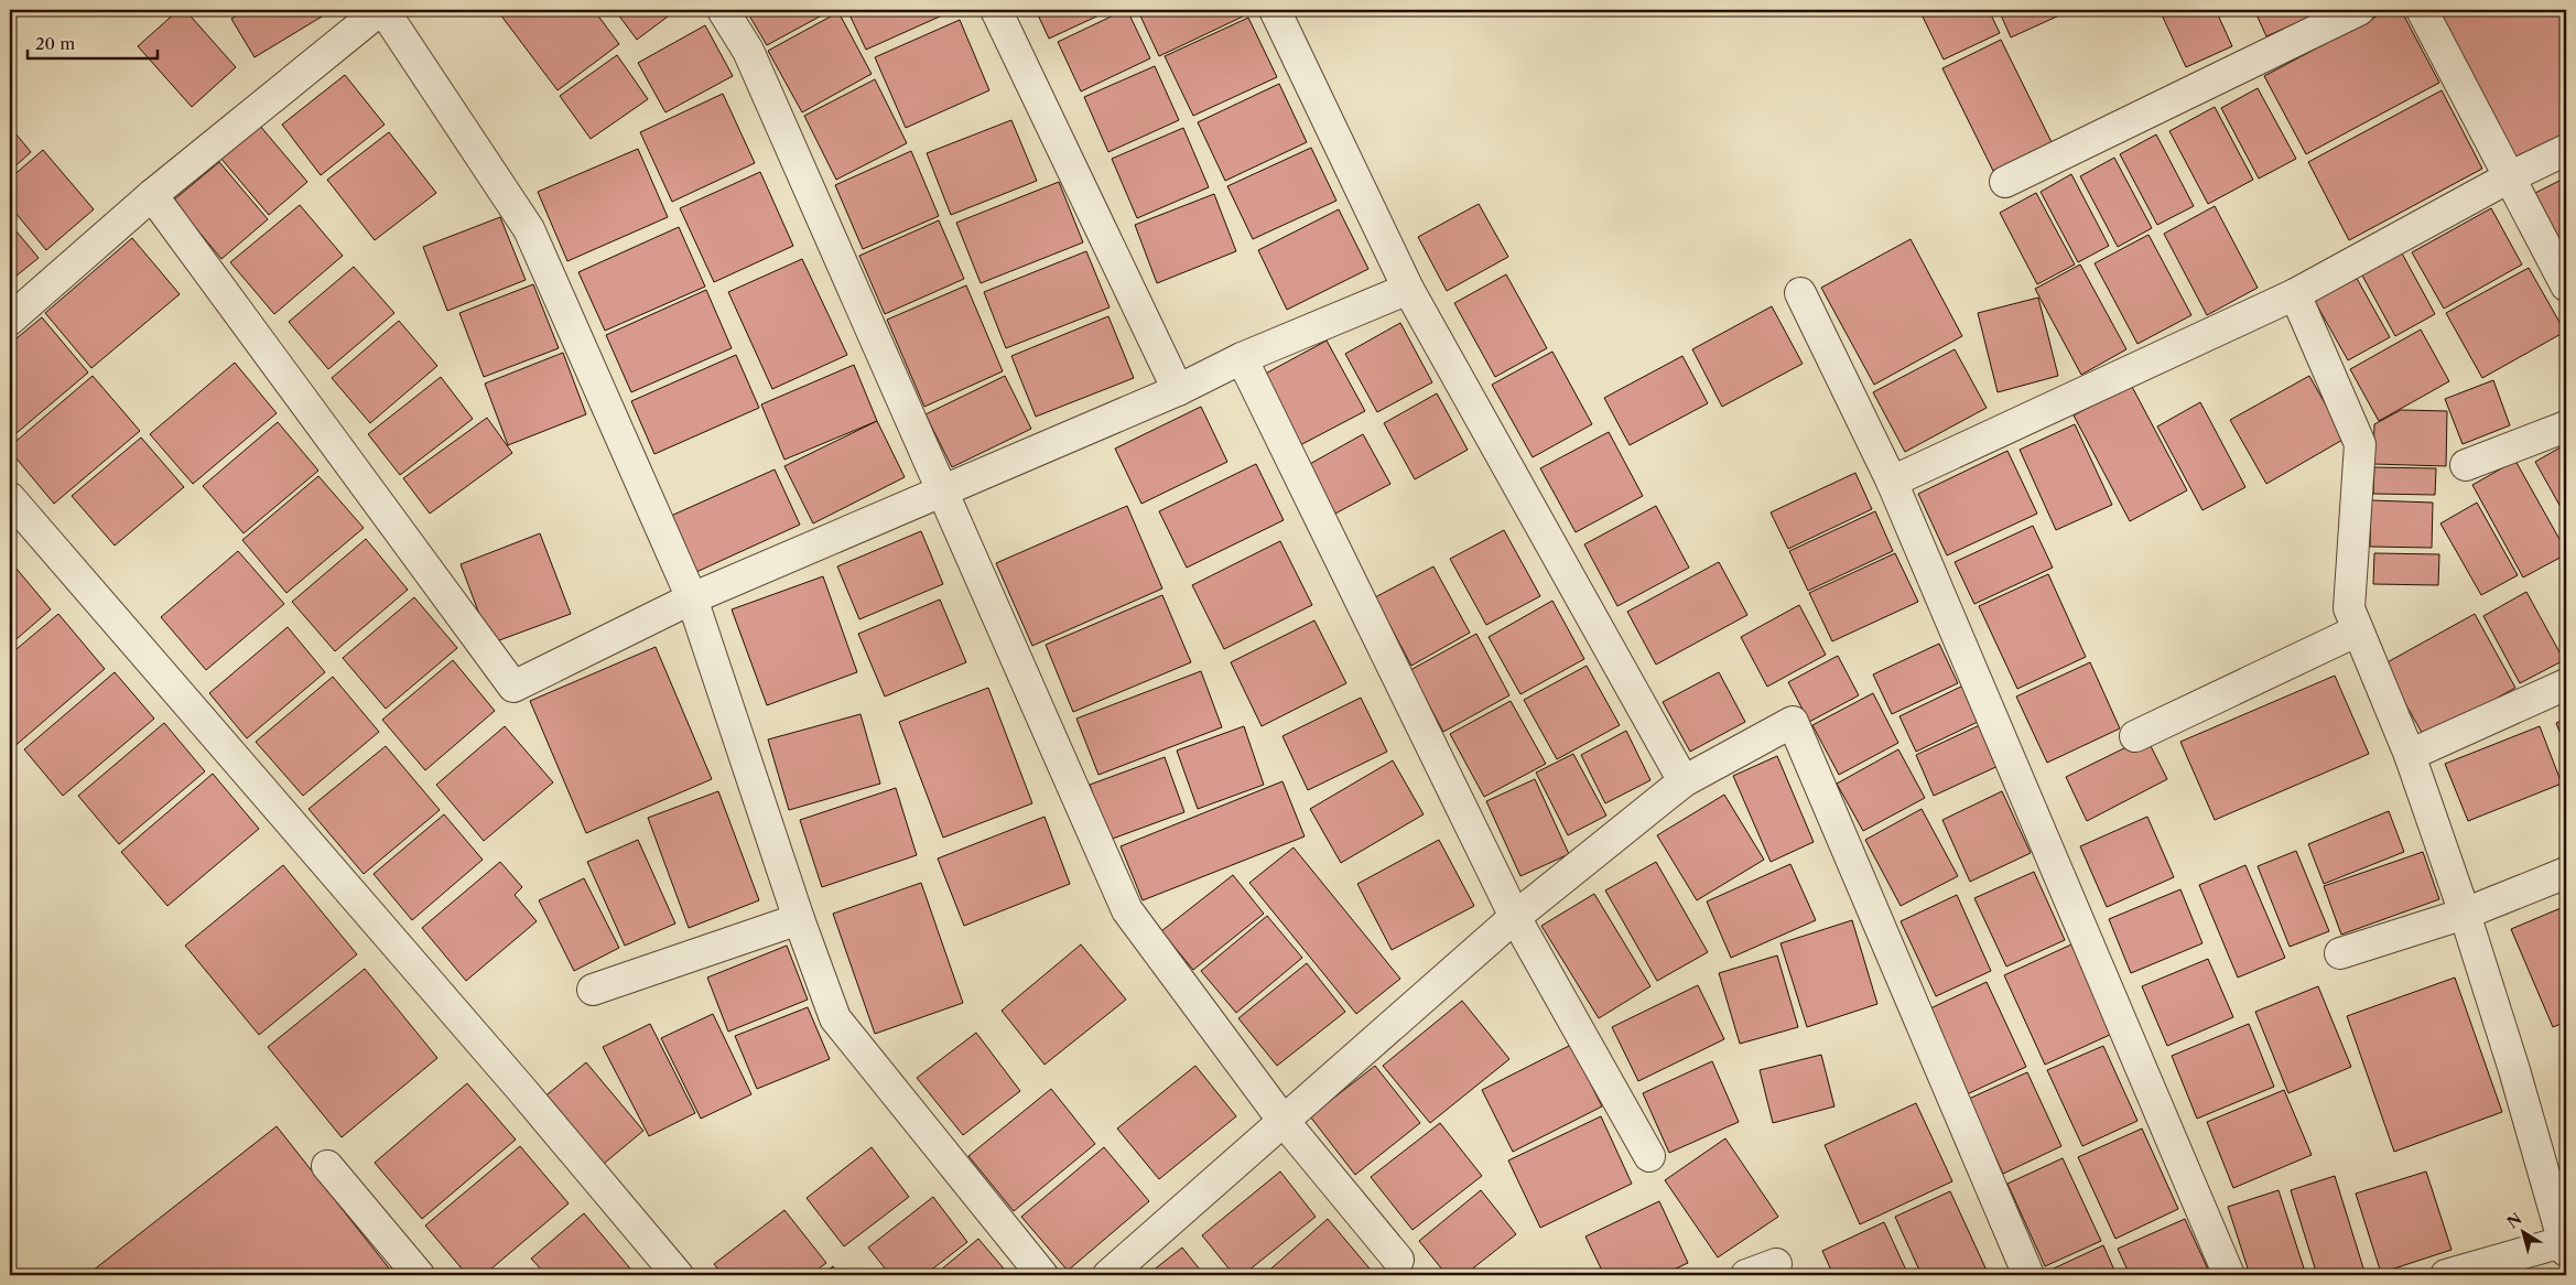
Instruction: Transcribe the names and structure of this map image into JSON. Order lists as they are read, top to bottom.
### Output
{
  "scale_bar": "20 m",
  "north": "top left"
}
